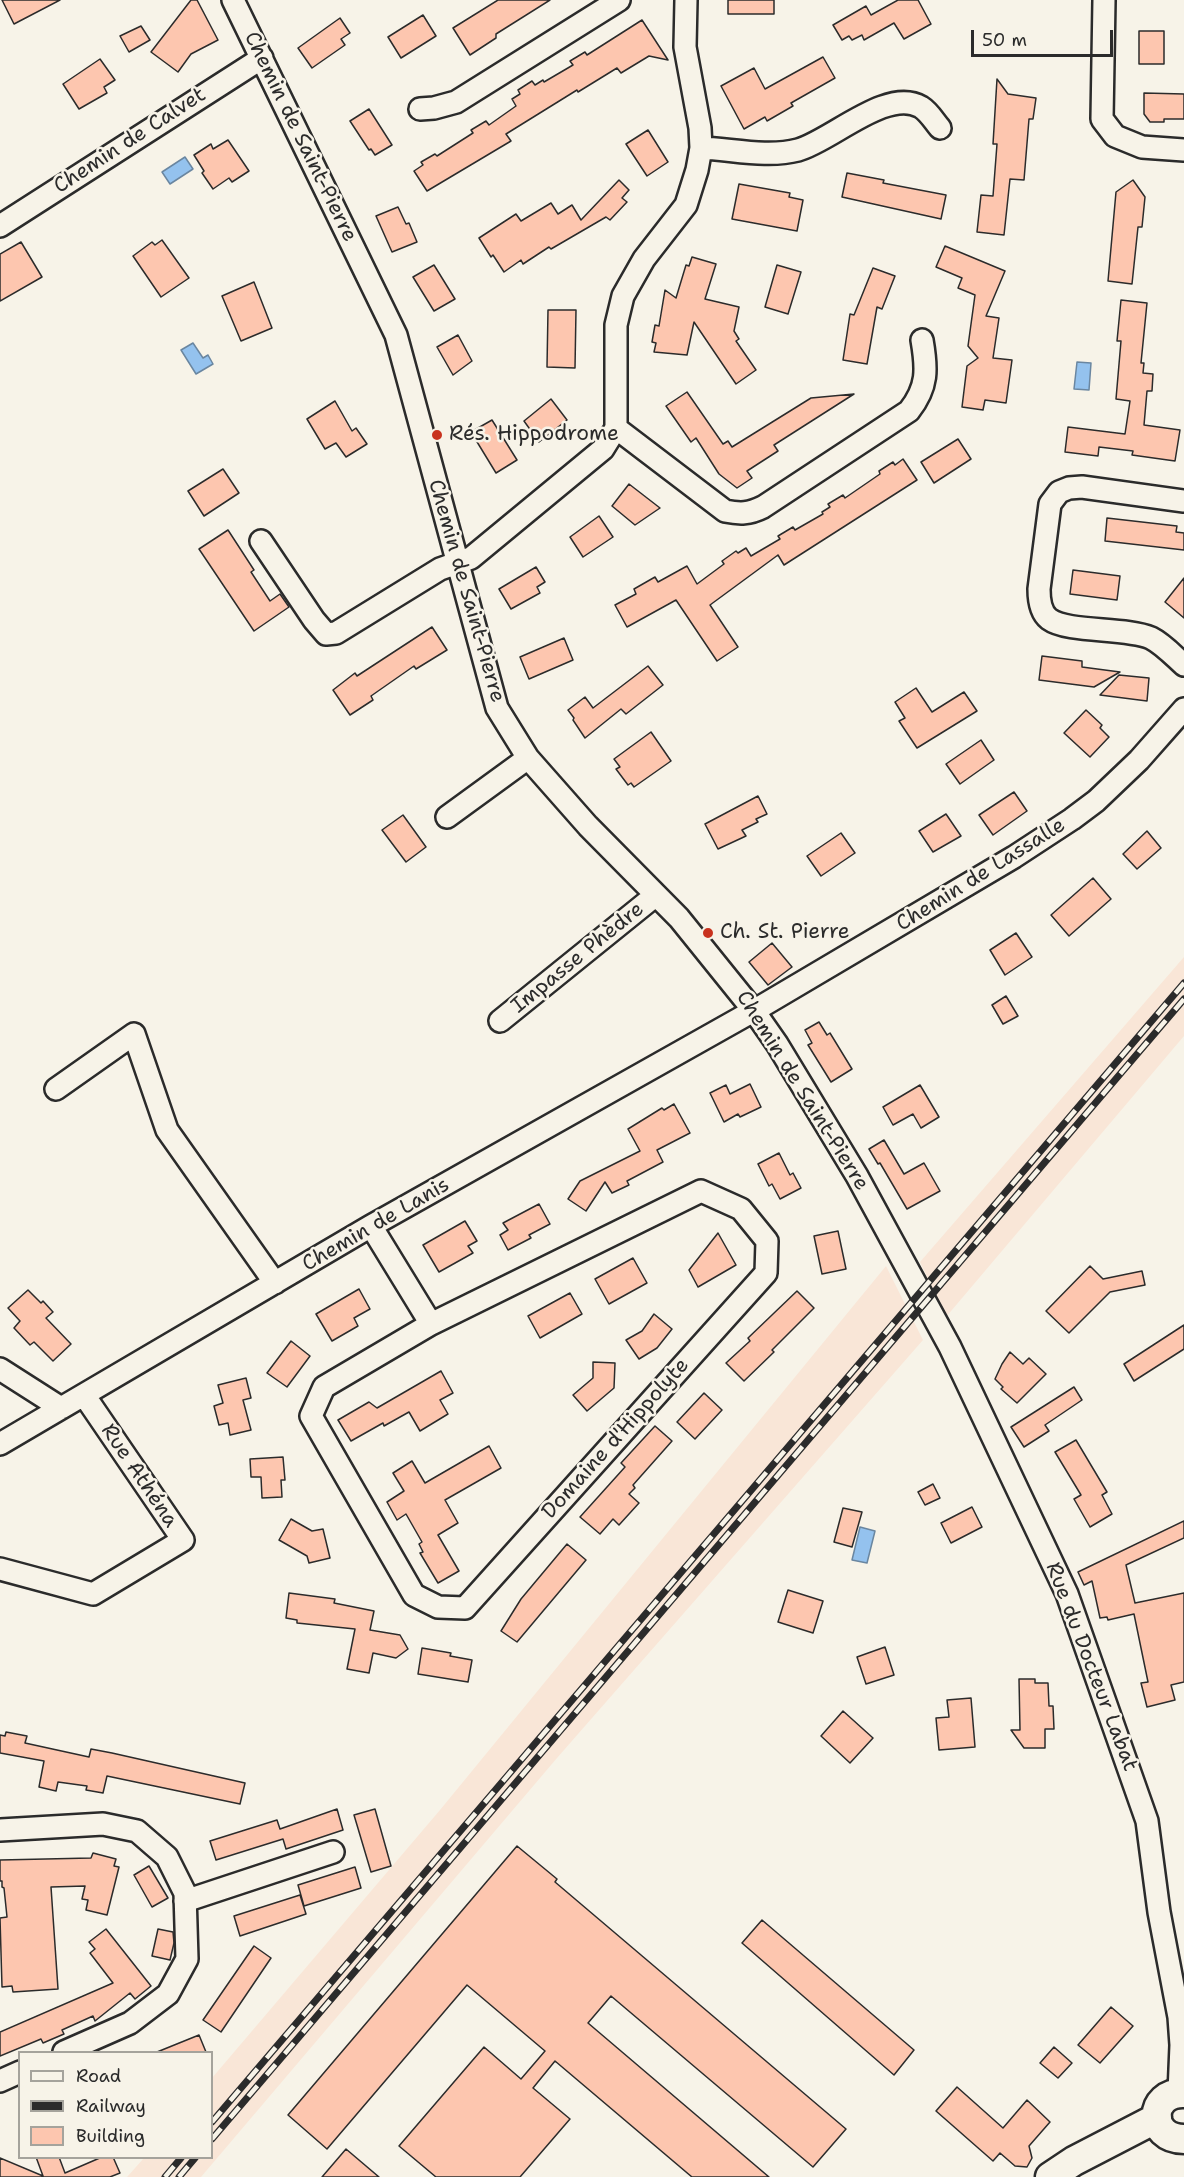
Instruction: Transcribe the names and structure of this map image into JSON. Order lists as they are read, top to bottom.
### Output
{
  "streets": {
    "street": [
      "Chemin de Saint-Pierre",
      "Chemin de Calvet",
      "Chemin de Lassalle",
      "Impasse Phèdre",
      "Chemin de Lanis",
      "Domaine d'Hippolyte",
      "Rue Athéna",
      "Rue du Docteur Labat"
    ]
  },
  "crossings": [
    ["Chemin de Saint-Pierre", "Chemin de Calvet"],
    ["Chemin de Saint-Pierre", "Chemin de Lassalle"],
    ["Chemin de Saint-Pierre", "Impasse Phèdre"],
    ["Chemin de Saint-Pierre", "Chemin de Lanis"],
    ["Chemin de Saint-Pierre", "Rue du Docteur Labat"],
    ["Chemin de Lassalle", "Chemin de Lanis"],
    ["Chemin de Lanis", "Rue Athéna"]
  ],
  "places": ["Rés. Hippodrome", "Ch. St. Pierre"],
  "legend": ["Road", "Railway", "Building"],
  "scale_bar": "50 m"
}
